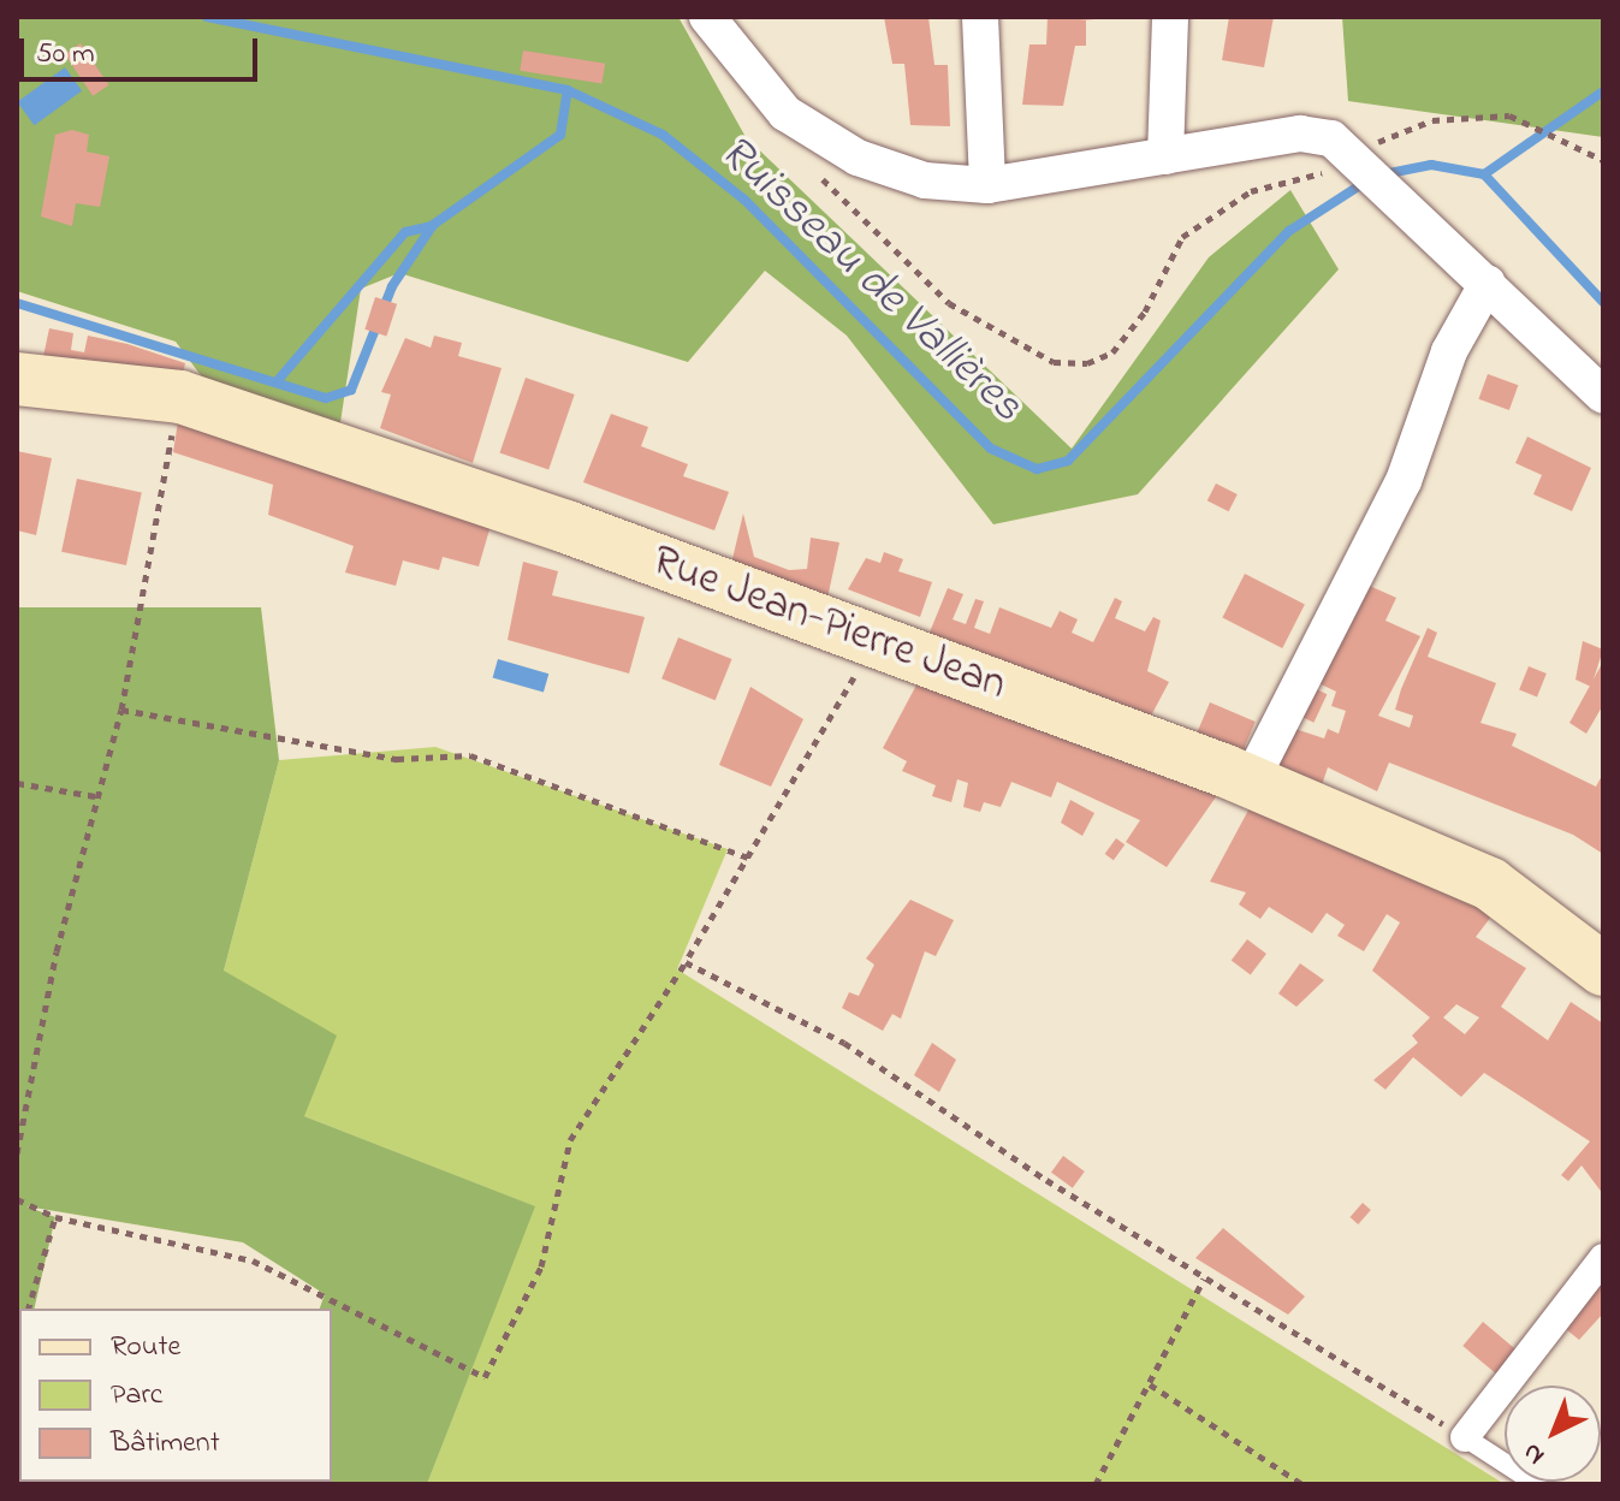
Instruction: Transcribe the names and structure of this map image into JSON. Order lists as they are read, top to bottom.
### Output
{
  "streets": {
    "main road": ["Rue Jean-Pierre Jean"]
  },
  "water": ["Ruisseau de Vallières"],
  "legend": ["Route", "Parc", "Bâtiment"],
  "scale_bar": "50 m",
  "north": "bottom left"
}
